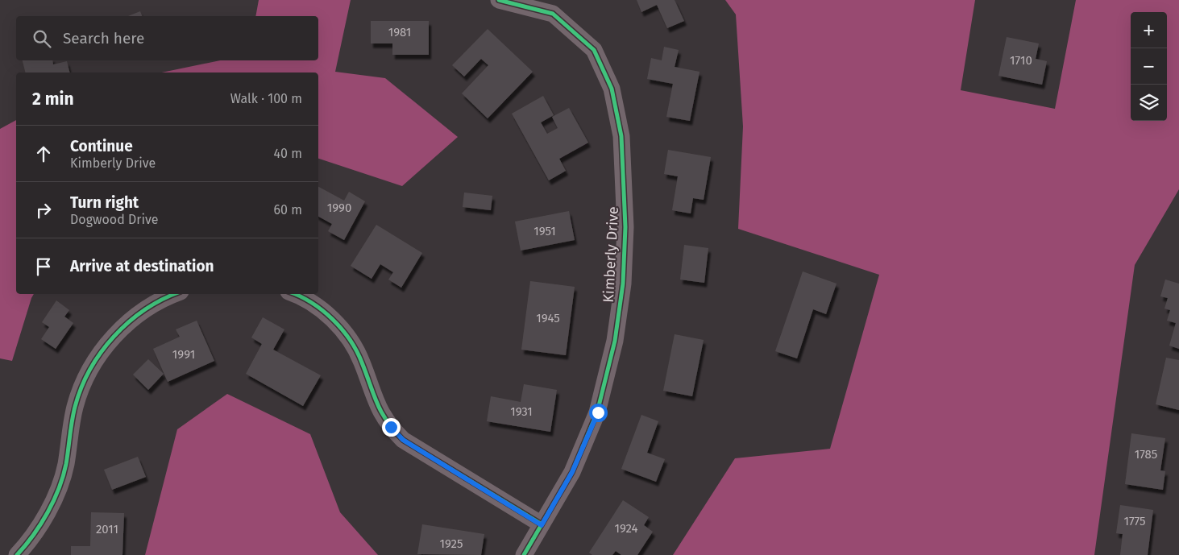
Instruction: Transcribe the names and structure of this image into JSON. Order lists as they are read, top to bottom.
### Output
{
  "streets": {
    "street": ["Kimberly Drive"]
  },
  "house_numbers": [
    "1981",
    "1710",
    "1990",
    "1951",
    "1945",
    "1991",
    "1931",
    "1785",
    "1775",
    "1924",
    "2011",
    "1925"
  ],
  "page": {
    "map_buttons": ["+", "−"],
    "search": "Search here",
    "heading": ["2 min", "Walk · 100 m"],
    "list": [
      ["Continue", "Kimberly Drive", "40 m"],
      ["Turn right", "Dogwood Drive", "60 m"],
      "Arrive at destination"
    ]
  }
}
